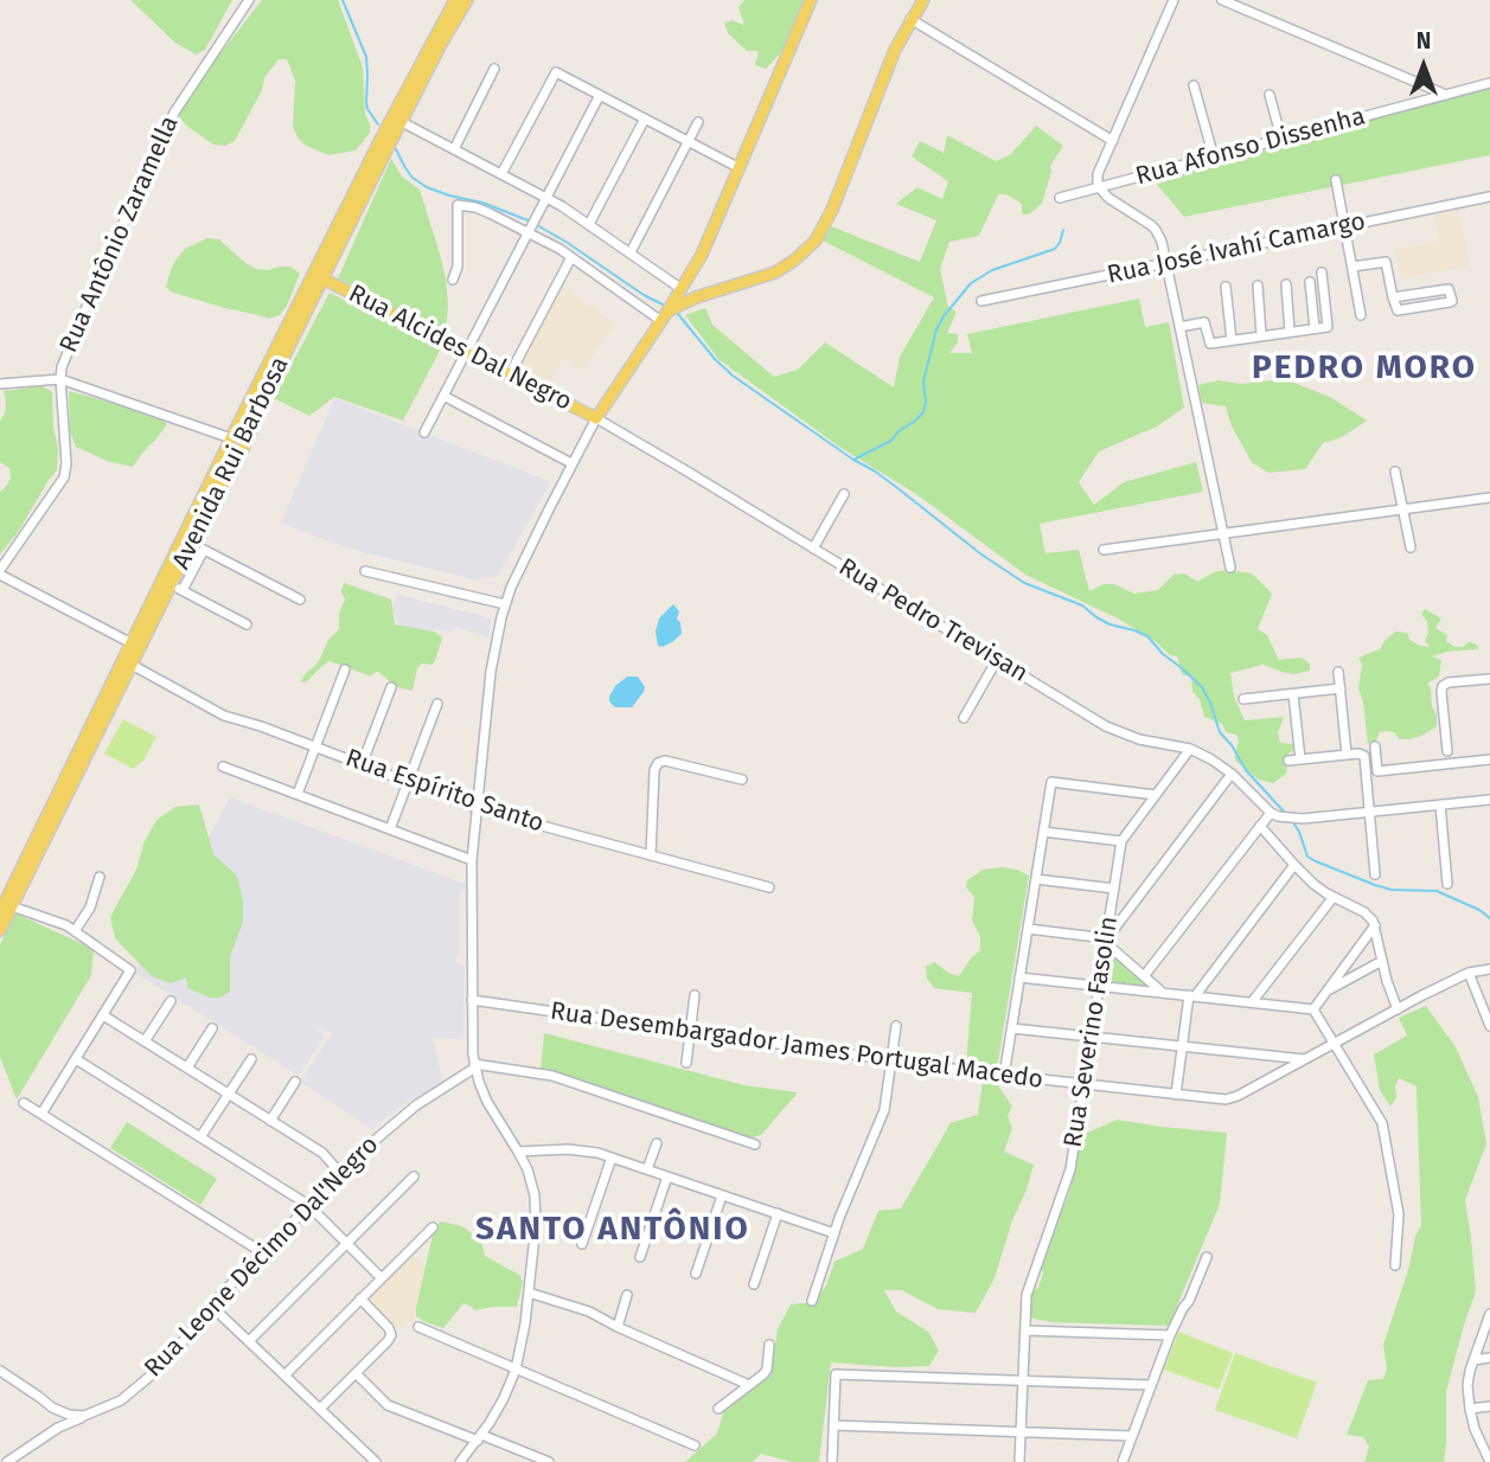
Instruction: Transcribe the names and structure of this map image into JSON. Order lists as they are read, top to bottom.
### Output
{
  "streets": {
    "main road": ["Rua Alcides Dal Negro", "Avenida Rui Barbosa"],
    "street": [
      "Rua Afonso Dissenha",
      "Rua Antônio Zaramella",
      "Rua José Ivahí Camargo",
      "Rua Pedro Trevisan",
      "Rua Espírito Santo",
      "Rua Severino Fasolin",
      "Rua Desembargador James Portugal Macedo",
      "Rua Leone Décimo Dal'Negro"
    ]
  },
  "crossings": [
    ["Rua Alcides Dal Negro", "Avenida Rui Barbosa"],
    ["Rua Alcides Dal Negro", "Rua Pedro Trevisan"],
    ["Avenida Rui Barbosa", "Rua Espírito Santo"],
    ["Rua Pedro Trevisan", "Rua Severino Fasolin"],
    ["Rua Severino Fasolin", "Rua Desembargador James Portugal Macedo"]
  ],
  "districts": ["PEDRO MORO", "SANTO ANTÔNIO"],
  "north": "top"
}
